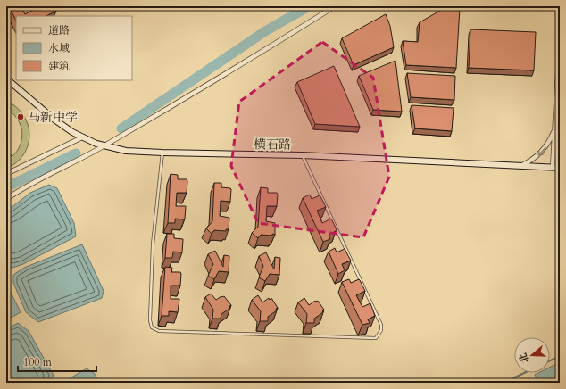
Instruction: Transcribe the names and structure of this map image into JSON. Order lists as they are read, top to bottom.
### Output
{
  "streets": {
    "main road": ["横石路"]
  },
  "places": ["马新中学"],
  "legend": ["道路", "水域", "建筑"],
  "scale_bar": "100 m",
  "north": "left"
}
